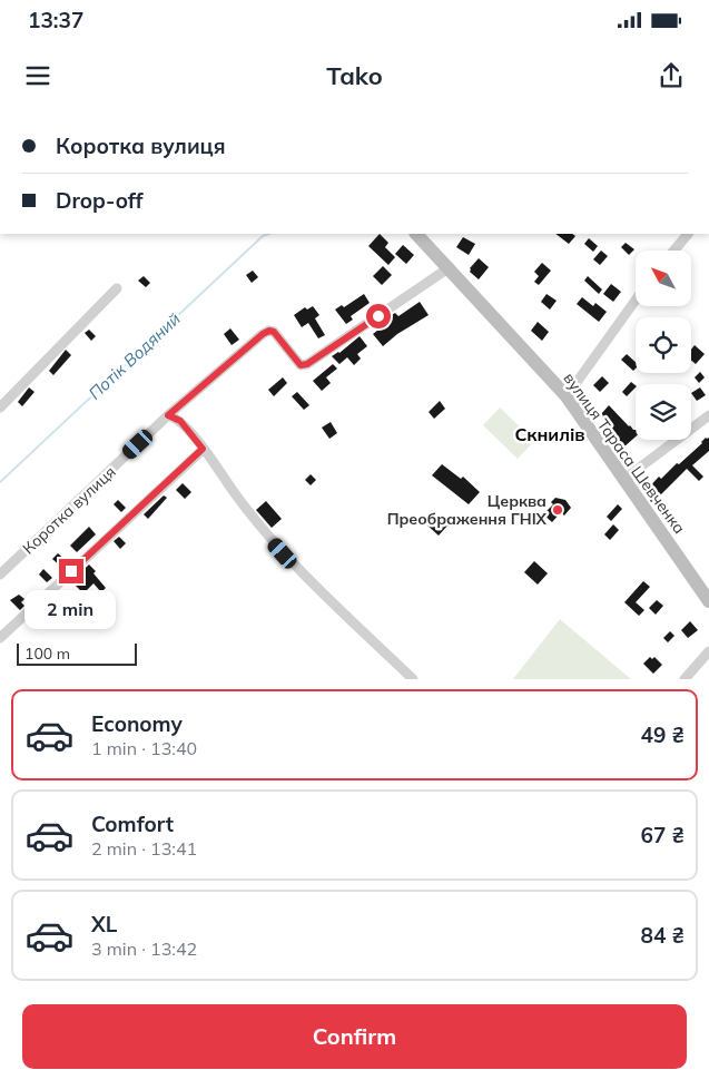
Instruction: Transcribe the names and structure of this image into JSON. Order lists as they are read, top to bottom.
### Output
{
  "streets": {
    "street": ["вулиця Тараса Шевченка", "Коротка вулиця"]
  },
  "crossings": [
    ["вулиця Тараса Шевченка", "Коротка вулиця"]
  ],
  "districts": ["Скнилів"],
  "water": ["Потік Водяний"],
  "places": ["Церква Преображення ГНІХ"],
  "scale_bar": "100 m",
  "north": "top left",
  "page": {
    "status": "13:37",
    "header": "Tako",
    "banner": ["Коротка вулиця", "Drop-off"],
    "bubble": "2 min",
    "scale": "100 m",
    "list": [
      {
        "name": "Economy",
        "note": "1 min · 13:40",
        "value": "49 ₴"
      },
      {
        "name": "Comfort",
        "note": "2 min · 13:41",
        "value": "67 ₴"
      },
      {
        "name": "XL",
        "note": "3 min · 13:42",
        "value": "84 ₴"
      }
    ],
    "buttons": "Confirm"
  }
}
